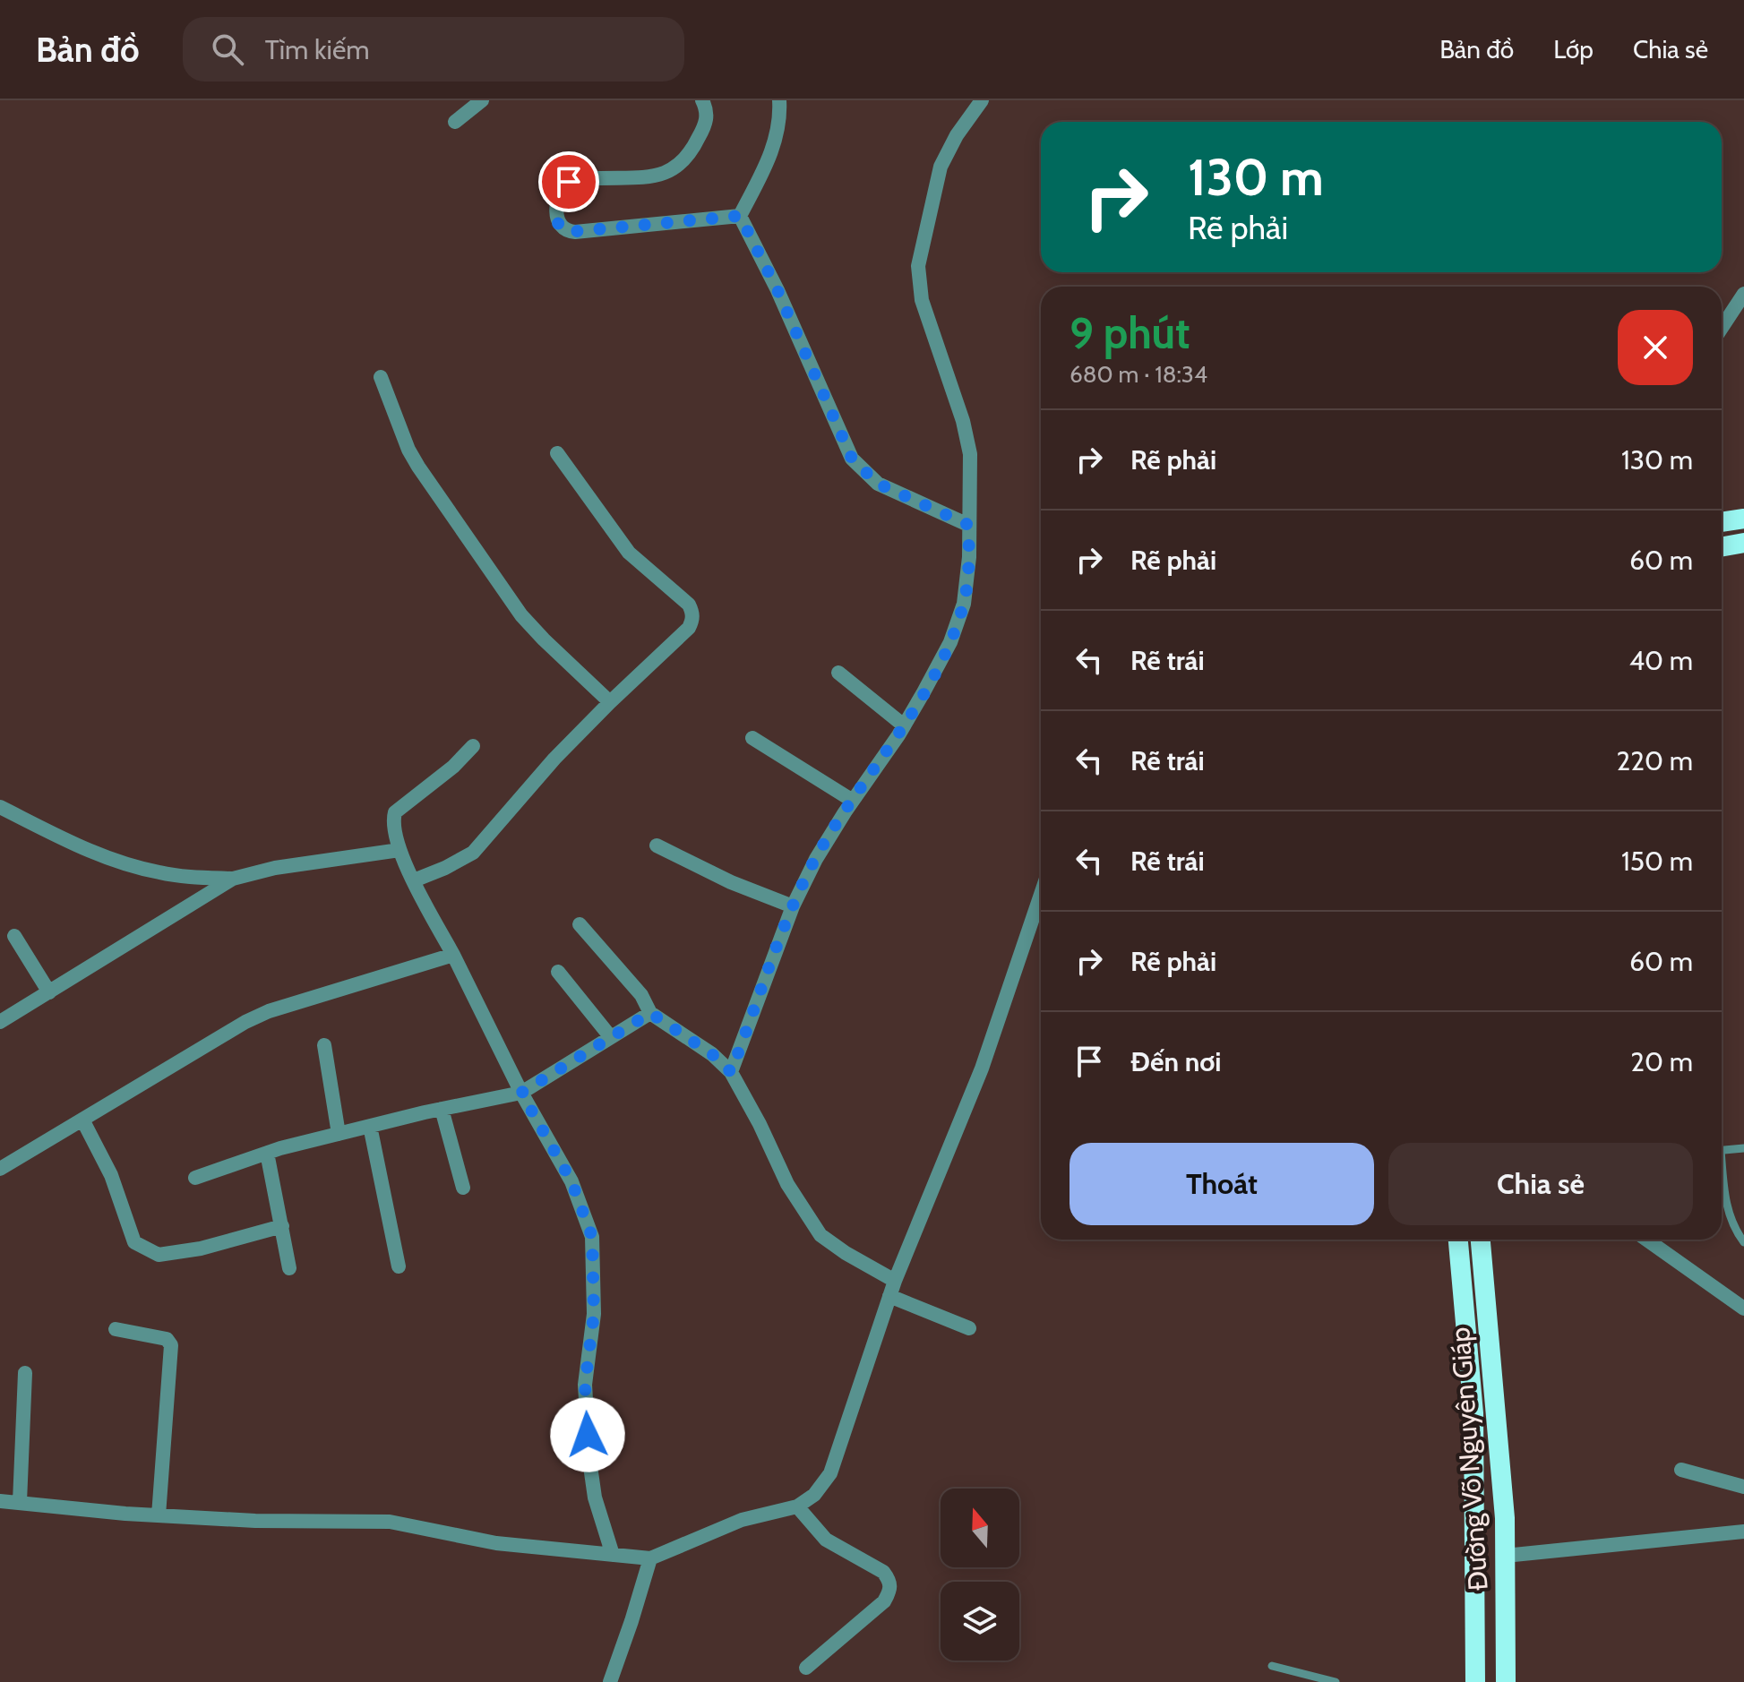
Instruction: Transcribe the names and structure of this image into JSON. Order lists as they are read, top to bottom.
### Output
{
  "streets": {
    "highway": ["Đường Võ Nguyên Giáp"]
  },
  "north": "top",
  "page": {
    "header": "Bản đồ",
    "search": "Tìm kiếm",
    "nav": ["Bản đồ", "Lớp", "Chia sẻ"],
    "turn": ["130 m", "Rẽ phải"],
    "heading": ["9 phút", "680 m · 18:34"],
    "list": [
      {
        "name": "Rẽ phải",
        "value": "130 m"
      },
      {
        "name": "Rẽ phải",
        "value": "60 m"
      },
      {
        "name": "Rẽ trái",
        "value": "40 m"
      },
      {
        "name": "Rẽ trái",
        "value": "220 m"
      },
      {
        "name": "Rẽ trái",
        "value": "150 m"
      },
      {
        "name": "Rẽ phải",
        "value": "60 m"
      },
      {
        "name": "Đến nơi",
        "value": "20 m"
      }
    ],
    "buttons": ["Thoát", "Chia sẻ"]
  }
}
